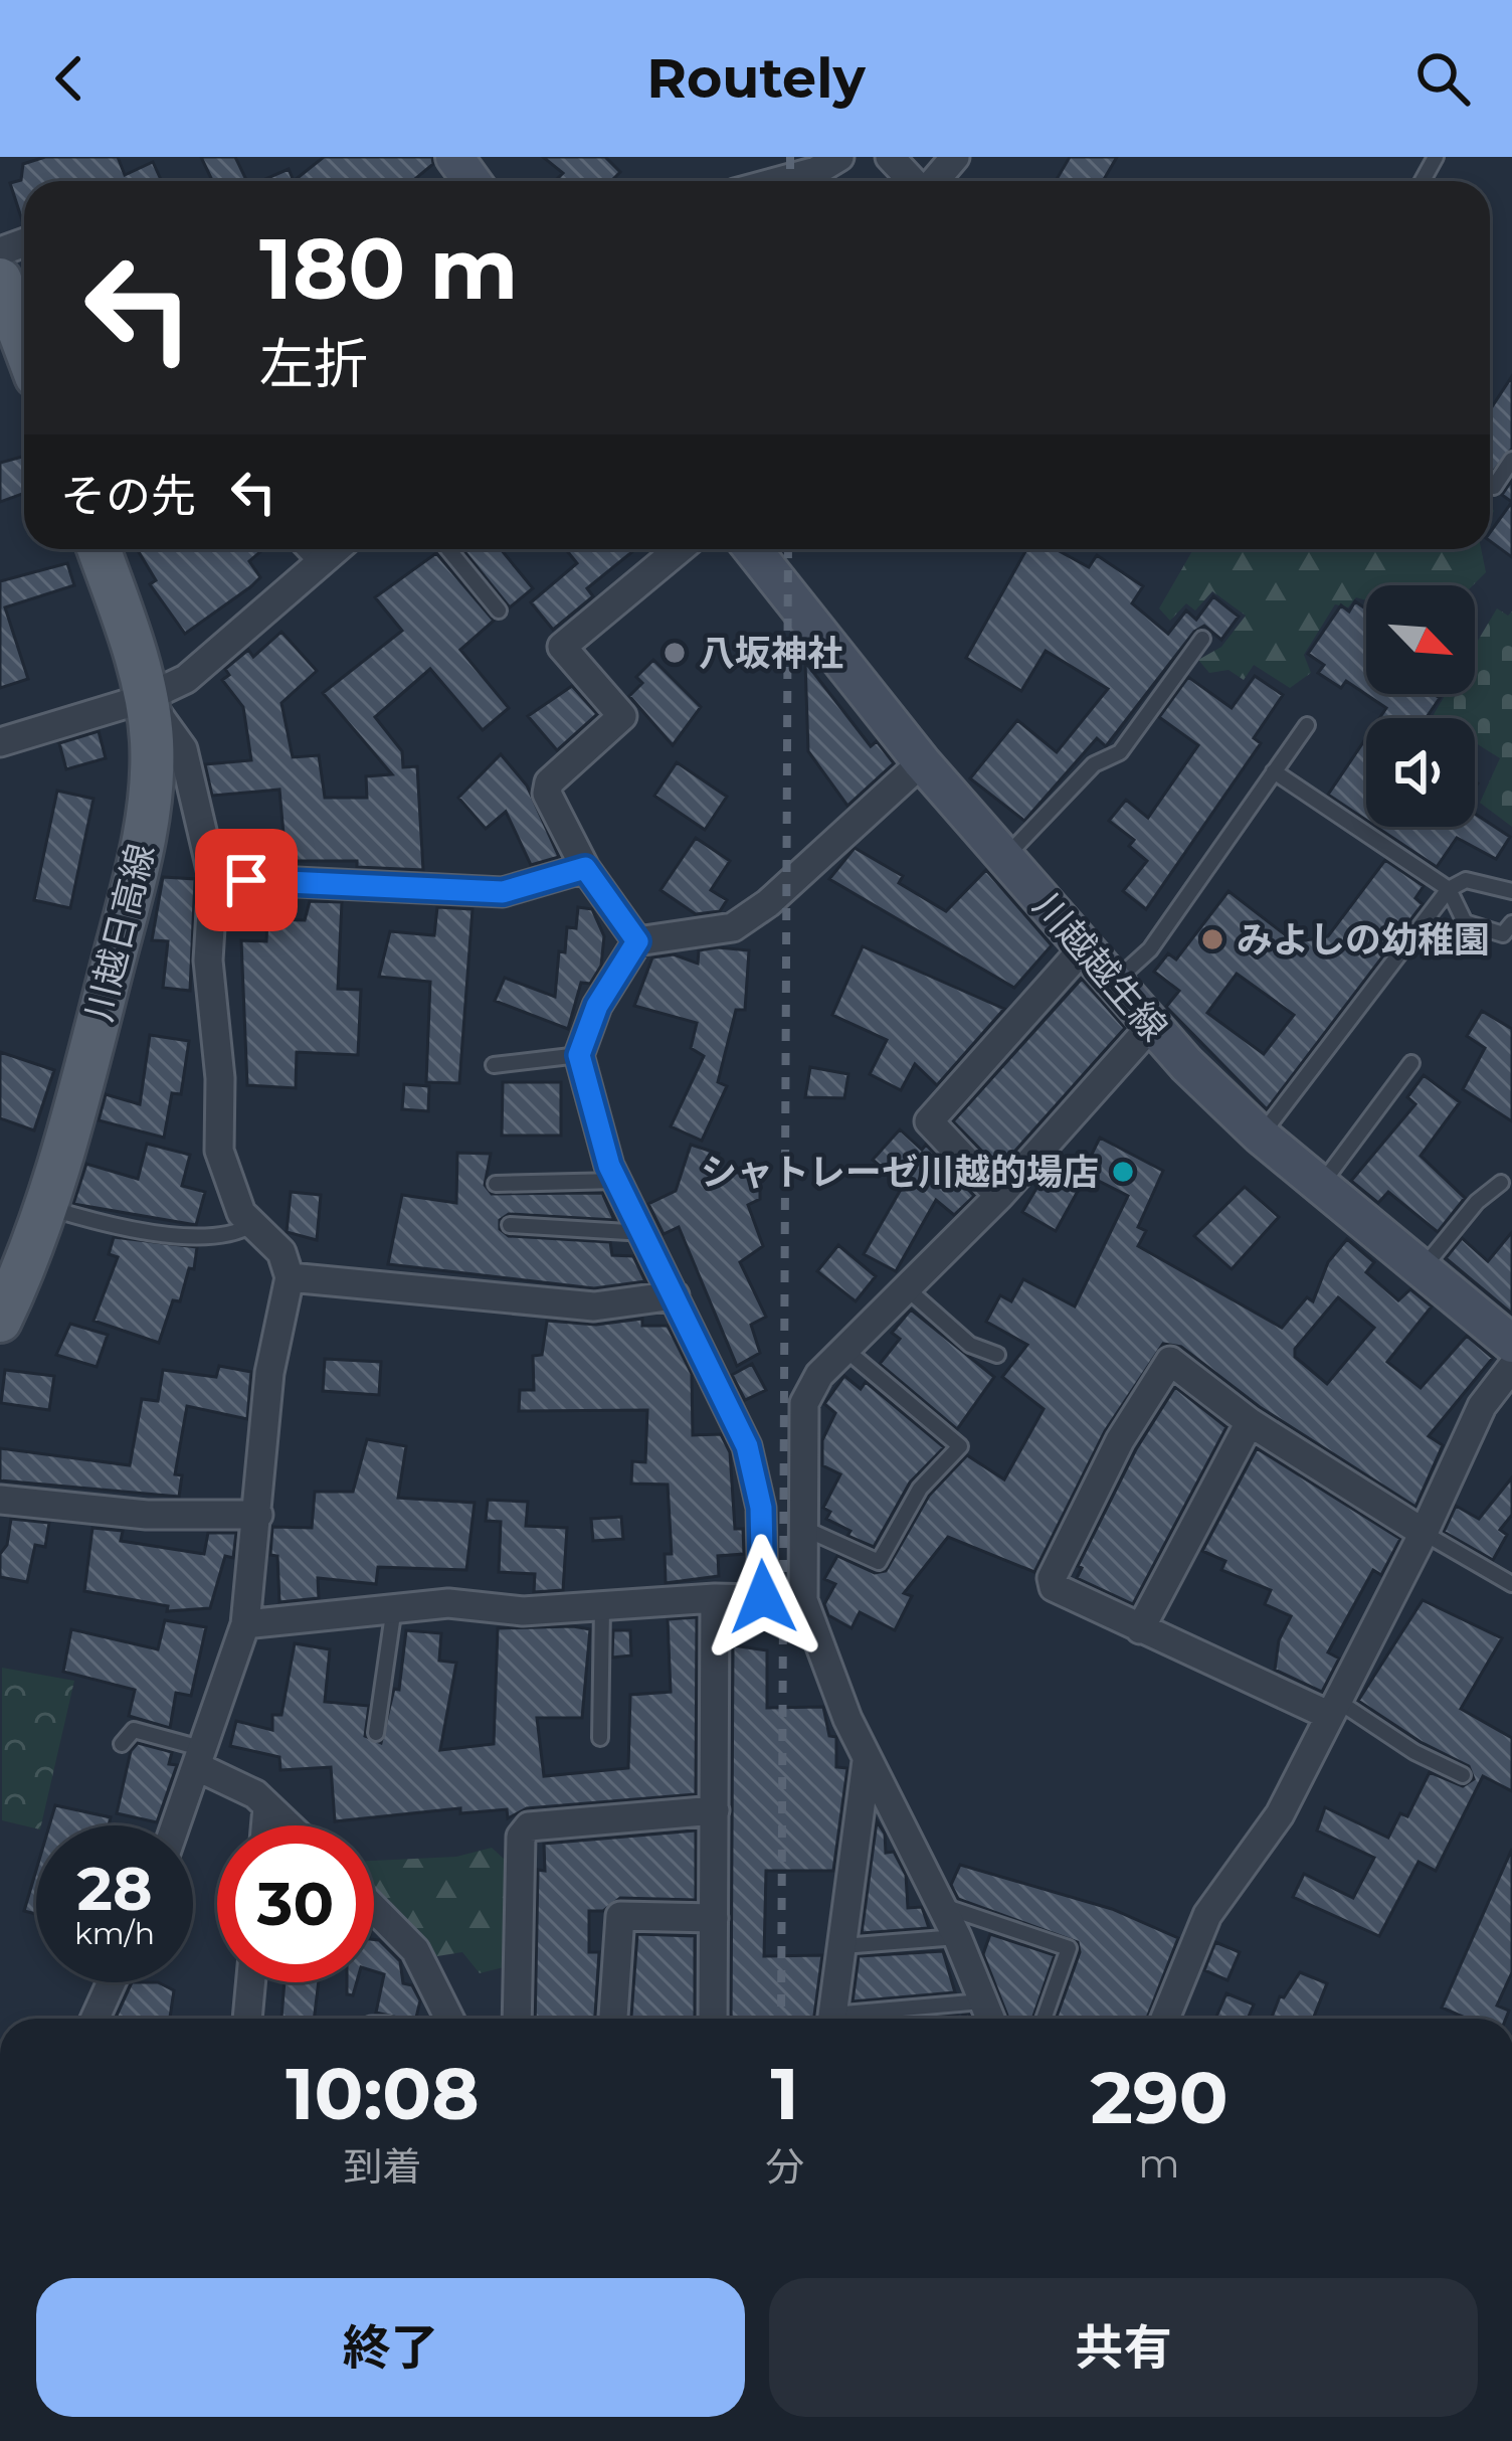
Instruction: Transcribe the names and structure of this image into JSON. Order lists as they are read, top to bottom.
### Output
{
  "streets": {
    "main road": ["川越日高線", "川越越生線"]
  },
  "places": ["八坂神社", "みよしの幼稚園", "シャトレーゼ川越的場店"],
  "north": "bottom right",
  "page": {
    "header": "Routely",
    "turn": ["180 m", "左折"],
    "then": "その先",
    "speed": "28 km/h",
    "limit": "30",
    "eta": [
      "10:08",
      "到着",
      "1",
      "分",
      "290",
      "m"
    ],
    "buttons": ["終了", "共有"]
  }
}
